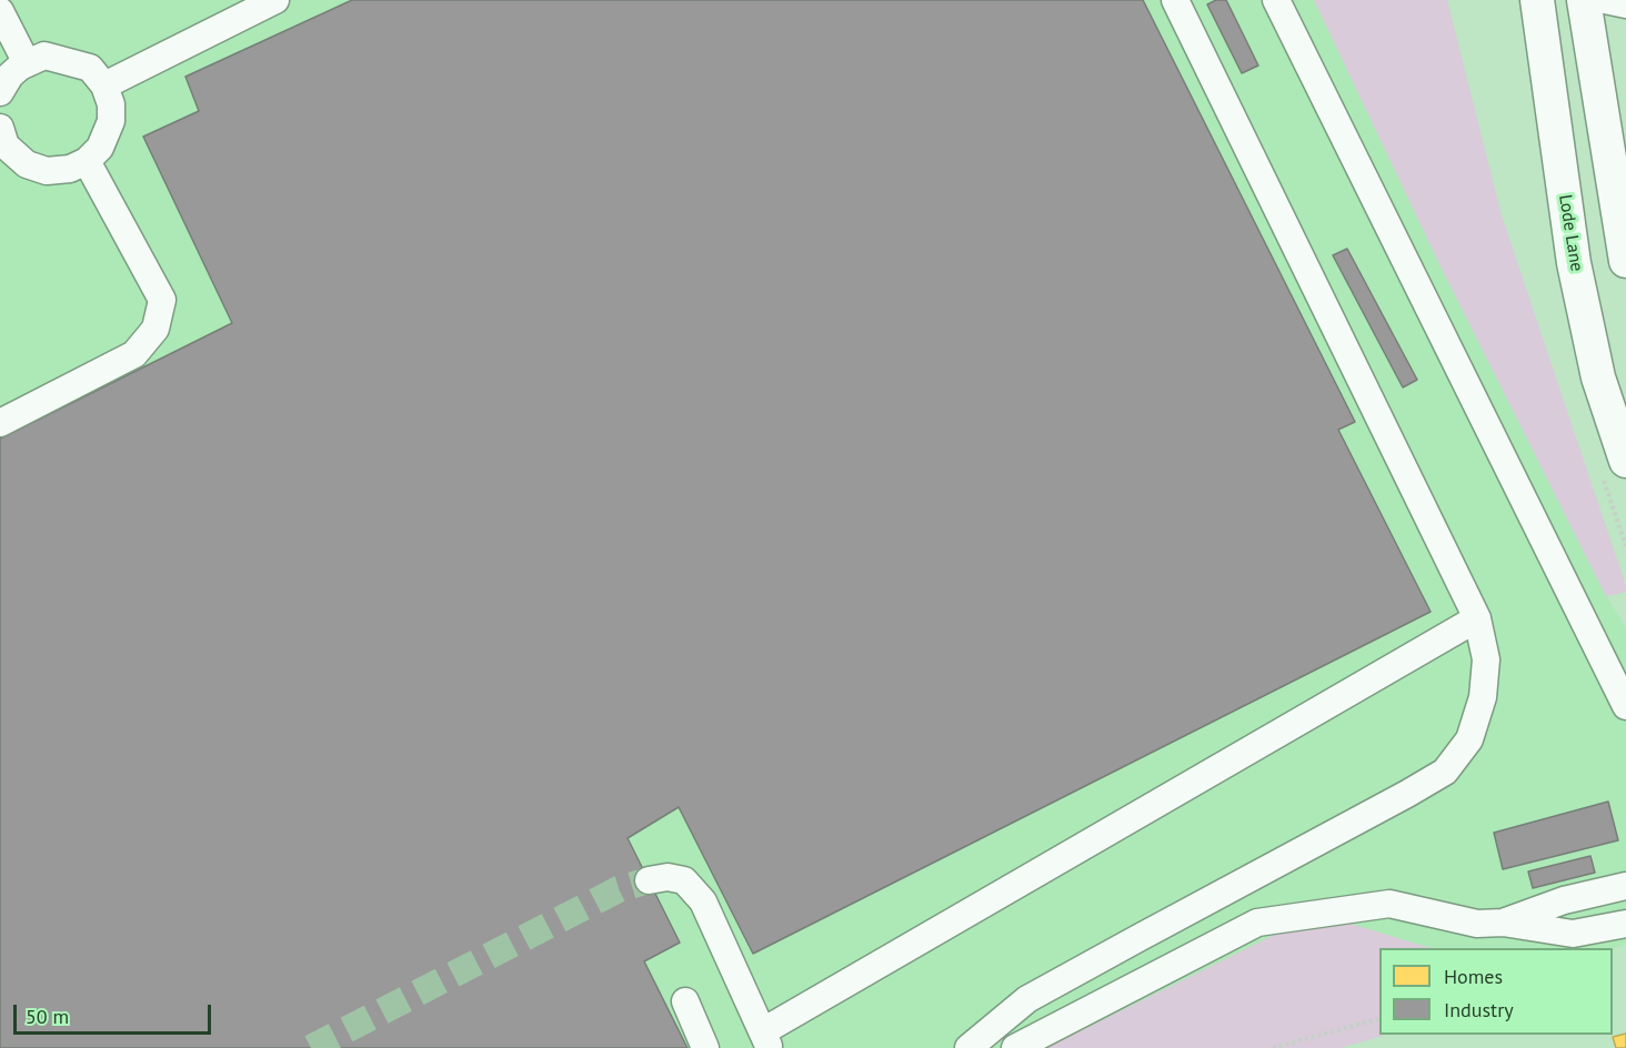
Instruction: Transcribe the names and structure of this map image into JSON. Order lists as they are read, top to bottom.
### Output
{
  "streets": {
    "main road": ["Lode Lane"]
  },
  "legend": ["Homes", "Industry"],
  "scale_bar": "50 m"
}
